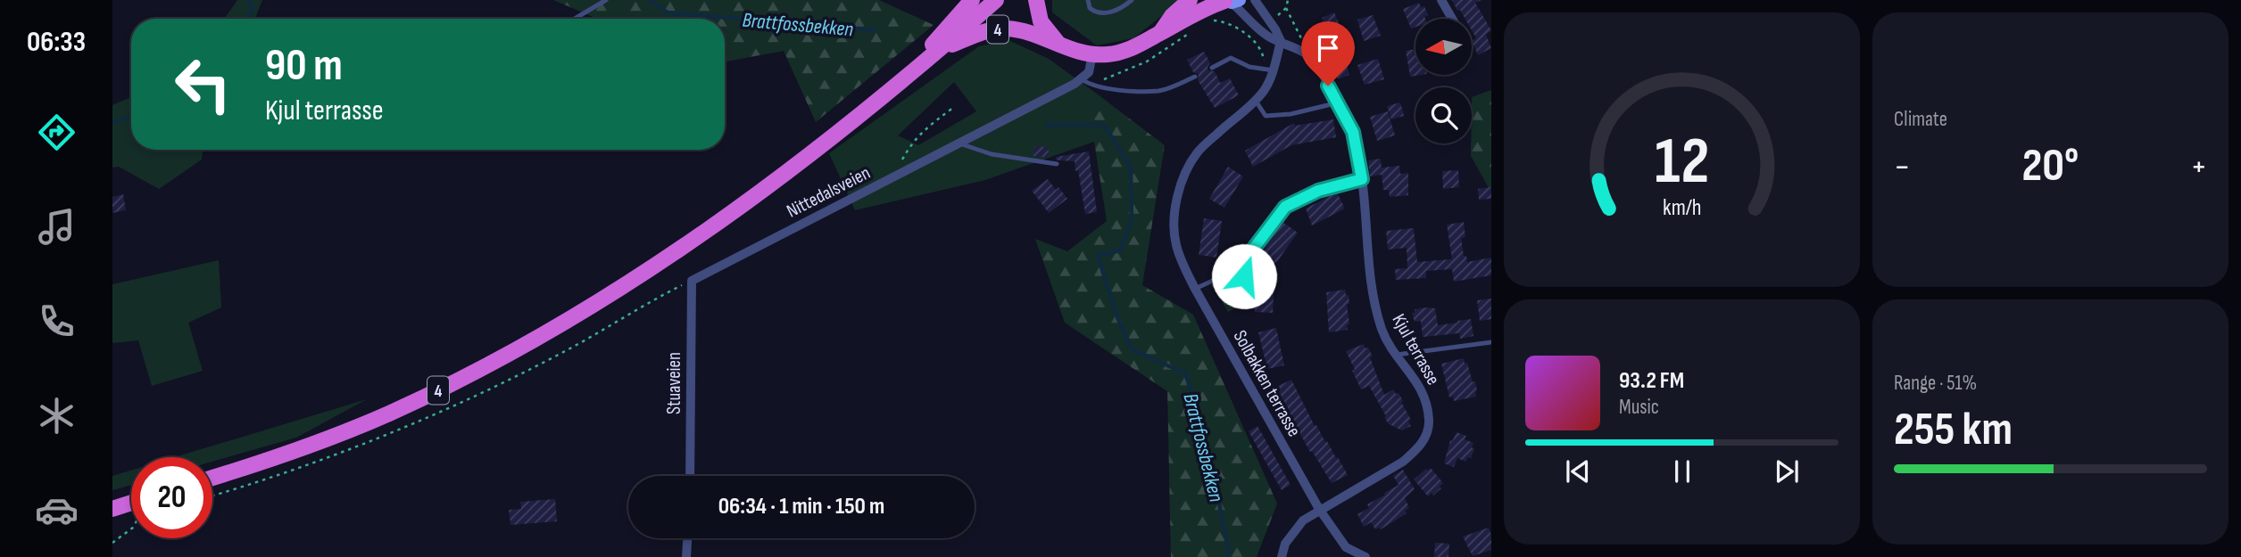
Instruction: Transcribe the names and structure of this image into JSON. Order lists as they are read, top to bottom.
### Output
{
  "streets": {
    "highway": ["4"],
    "street": [
      "Nittedalsveien",
      "Kjul terrasse",
      "Stuaveien",
      "Solbakken terrasse"
    ]
  },
  "crossings": [
    ["4", "Kjul terrasse"],
    ["Nittedalsveien", "Stuaveien"],
    ["Kjul terrasse", "Solbakken terrasse"]
  ],
  "water": ["Brattfossbekken"],
  "north": "left",
  "page": {
    "tabs": "06:33",
    "tile": [
      "Climate",
      ["Range · 51%", "255 km"]
    ],
    "turn": ["90 m", "Kjul terrasse"],
    "heat": ["−", "20°", "+"],
    "song": ["93.2 FM", "Music"],
    "limit": "20",
    "trip": "06:34 · 1 min · 150 m",
    "gauge": ["12", "km/h"]
  }
}
